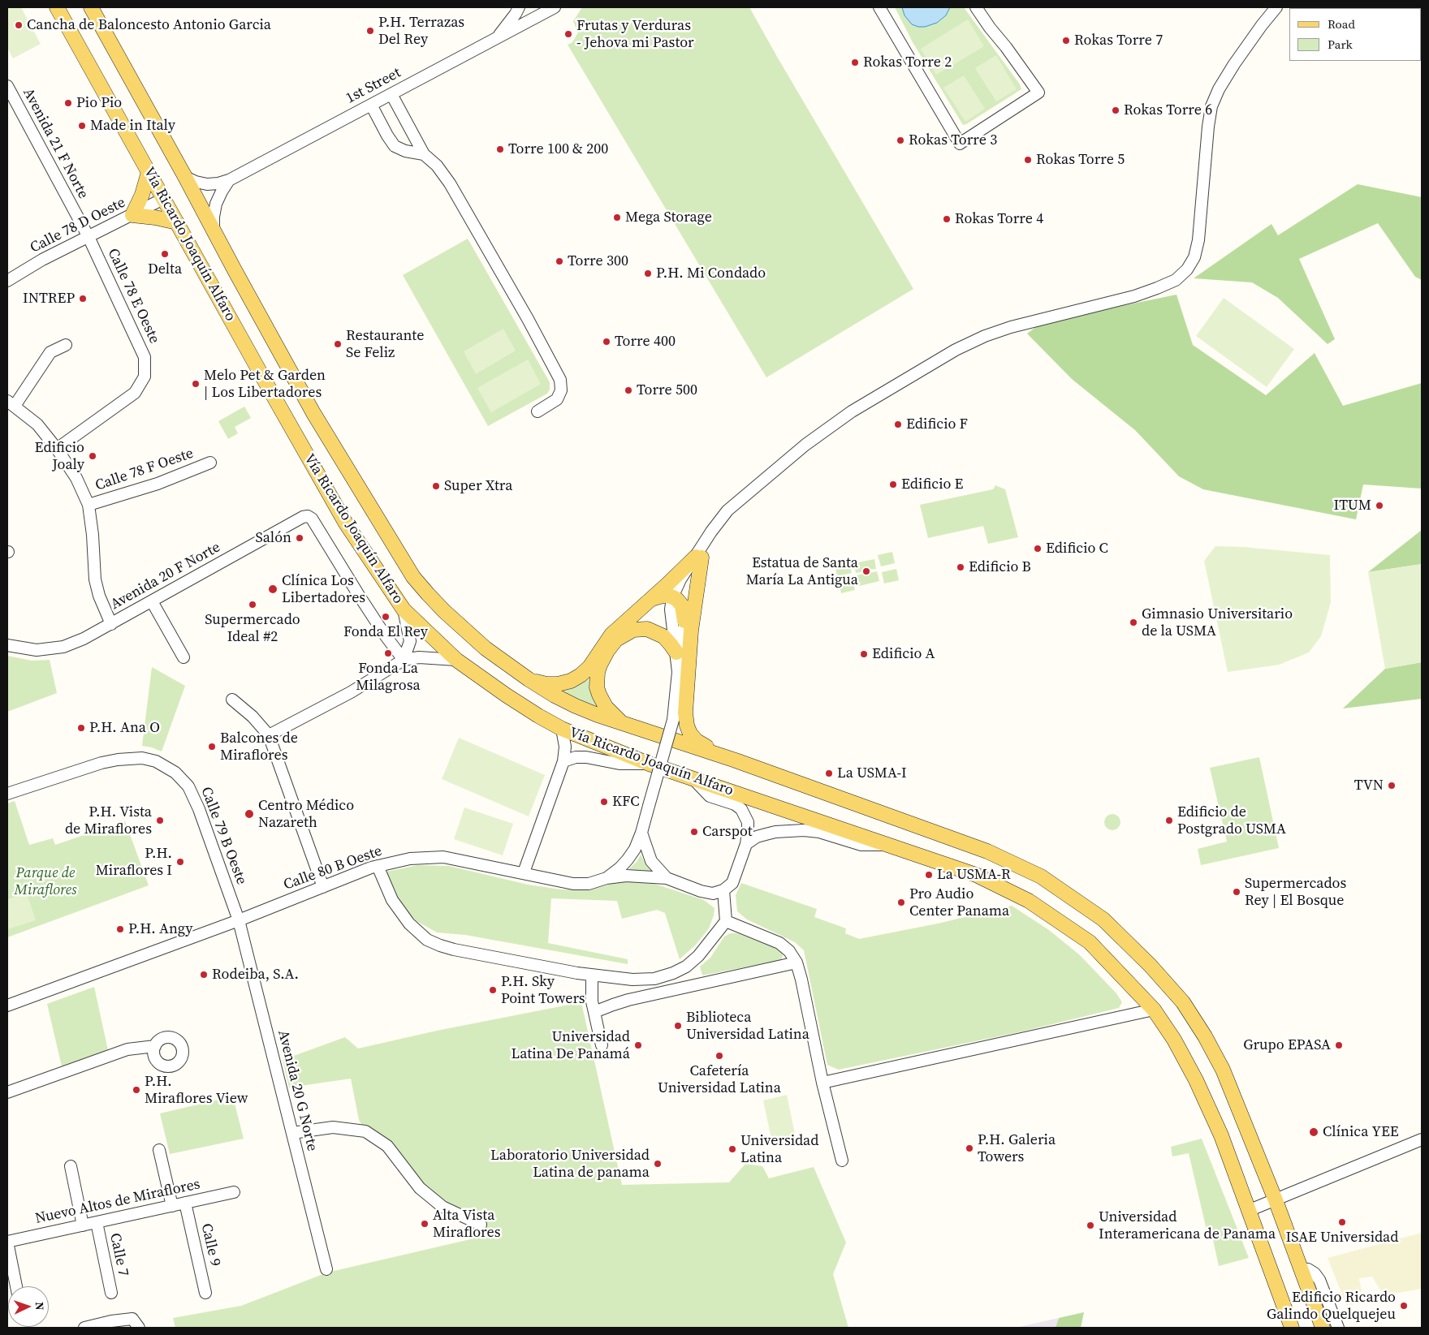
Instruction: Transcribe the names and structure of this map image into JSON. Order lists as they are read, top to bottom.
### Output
{
  "streets": {
    "main road": ["Vía Ricardo Joaquín Alfaro"],
    "street": [
      "1st Street",
      "Avenida 21 F Norte",
      "Calle 78 D Oeste",
      "Calle 78 E Oeste",
      "Calle 78 F Oeste",
      "Avenida 20 F Norte",
      "Calle 79 B Oeste",
      "Calle 80 B Oeste",
      "Avenida 20 G Norte",
      "Nuevo Altos de Miraflores",
      "Calle 9",
      "Calle 7"
    ]
  },
  "crossings": [
    ["1st Street", "Vía Ricardo Joaquín Alfaro"],
    ["Avenida 21 F Norte", "Calle 78 D Oeste"],
    ["Avenida 21 F Norte", "Calle 78 E Oeste"],
    ["Calle 78 D Oeste", "Vía Ricardo Joaquín Alfaro"],
    ["Calle 78 D Oeste", "Calle 78 E Oeste"],
    ["Calle 78 E Oeste", "Avenida 20 F Norte"],
    ["Calle 78 F Oeste", "Avenida 20 F Norte"],
    ["Calle 79 B Oeste", "Calle 80 B Oeste"],
    ["Calle 79 B Oeste", "Avenida 20 G Norte"],
    ["Calle 80 B Oeste", "Avenida 20 G Norte"],
    ["Nuevo Altos de Miraflores", "Calle 9"],
    ["Nuevo Altos de Miraflores", "Calle 7"]
  ],
  "parks": ["Parque de Miraflores"],
  "places": [
    "Cancha de Baloncesto Antonio Garcia",
    "P.H. Terrazas Del Rey",
    "Frutas y Verduras - Jehova mi Pastor",
    "Rokas Torre 7",
    "Rokas Torre 2",
    "Pio Pio",
    "Rokas Torre 6",
    "Made in Italy",
    "Rokas Torre 3",
    "Torre 100 & 200",
    "Rokas Torre 5",
    "Mega Storage",
    "Rokas Torre 4",
    "Delta",
    "Torre 300",
    "P.H. Mi Condado",
    "INTREP",
    "Torre 400",
    "Restaurante Se Feliz",
    "Melo Pet & Garden | Los Libertadores",
    "Torre 500",
    "Edificio F",
    "Edificio Joaly",
    "Edificio E",
    "Super Xtra",
    "ITUM",
    "Salón",
    "Edificio C",
    "Edificio B",
    "Estatua de Santa María La Antigua",
    "Clínica Los Libertadores",
    "Supermercado Ideal #2",
    "Fonda El Rey",
    "Gimnasio Universitario de la USMA",
    "Fonda La Milagrosa",
    "Edificio A",
    "P.H. Ana O",
    "Balcones de Miraflores",
    "La USMA-I",
    "TVN",
    "KFC",
    "Centro Médico Nazareth",
    "P.H. Vista de Miraflores",
    "Edificio de Postgrado USMA",
    "Carspot",
    "P.H. Miraflores I",
    "La USMA-R",
    "Supermercados Rey | El Bosque",
    "Pro Audio Center Panama",
    "P.H. Angy",
    "Rodeiba, S.A.",
    "P.H. Sky Point Towers",
    "Biblioteca Universidad Latina",
    "Universidad Latina De Panamá",
    "Grupo EPASA",
    "Cafetería Universidad Latina",
    "P.H. Miraflores View",
    "Clínica YEE",
    "P.H. Galeria Towers",
    "Universidad Latina",
    "Laboratorio Universidad Latina de panama",
    "ISAE Universidad",
    "Alta Vista Miraflores",
    "Universidad Interamericana de Panama",
    "Edificio Ricardo Galindo Quelquejeu"
  ],
  "legend": ["Road", "Park"],
  "north": "right"
}
